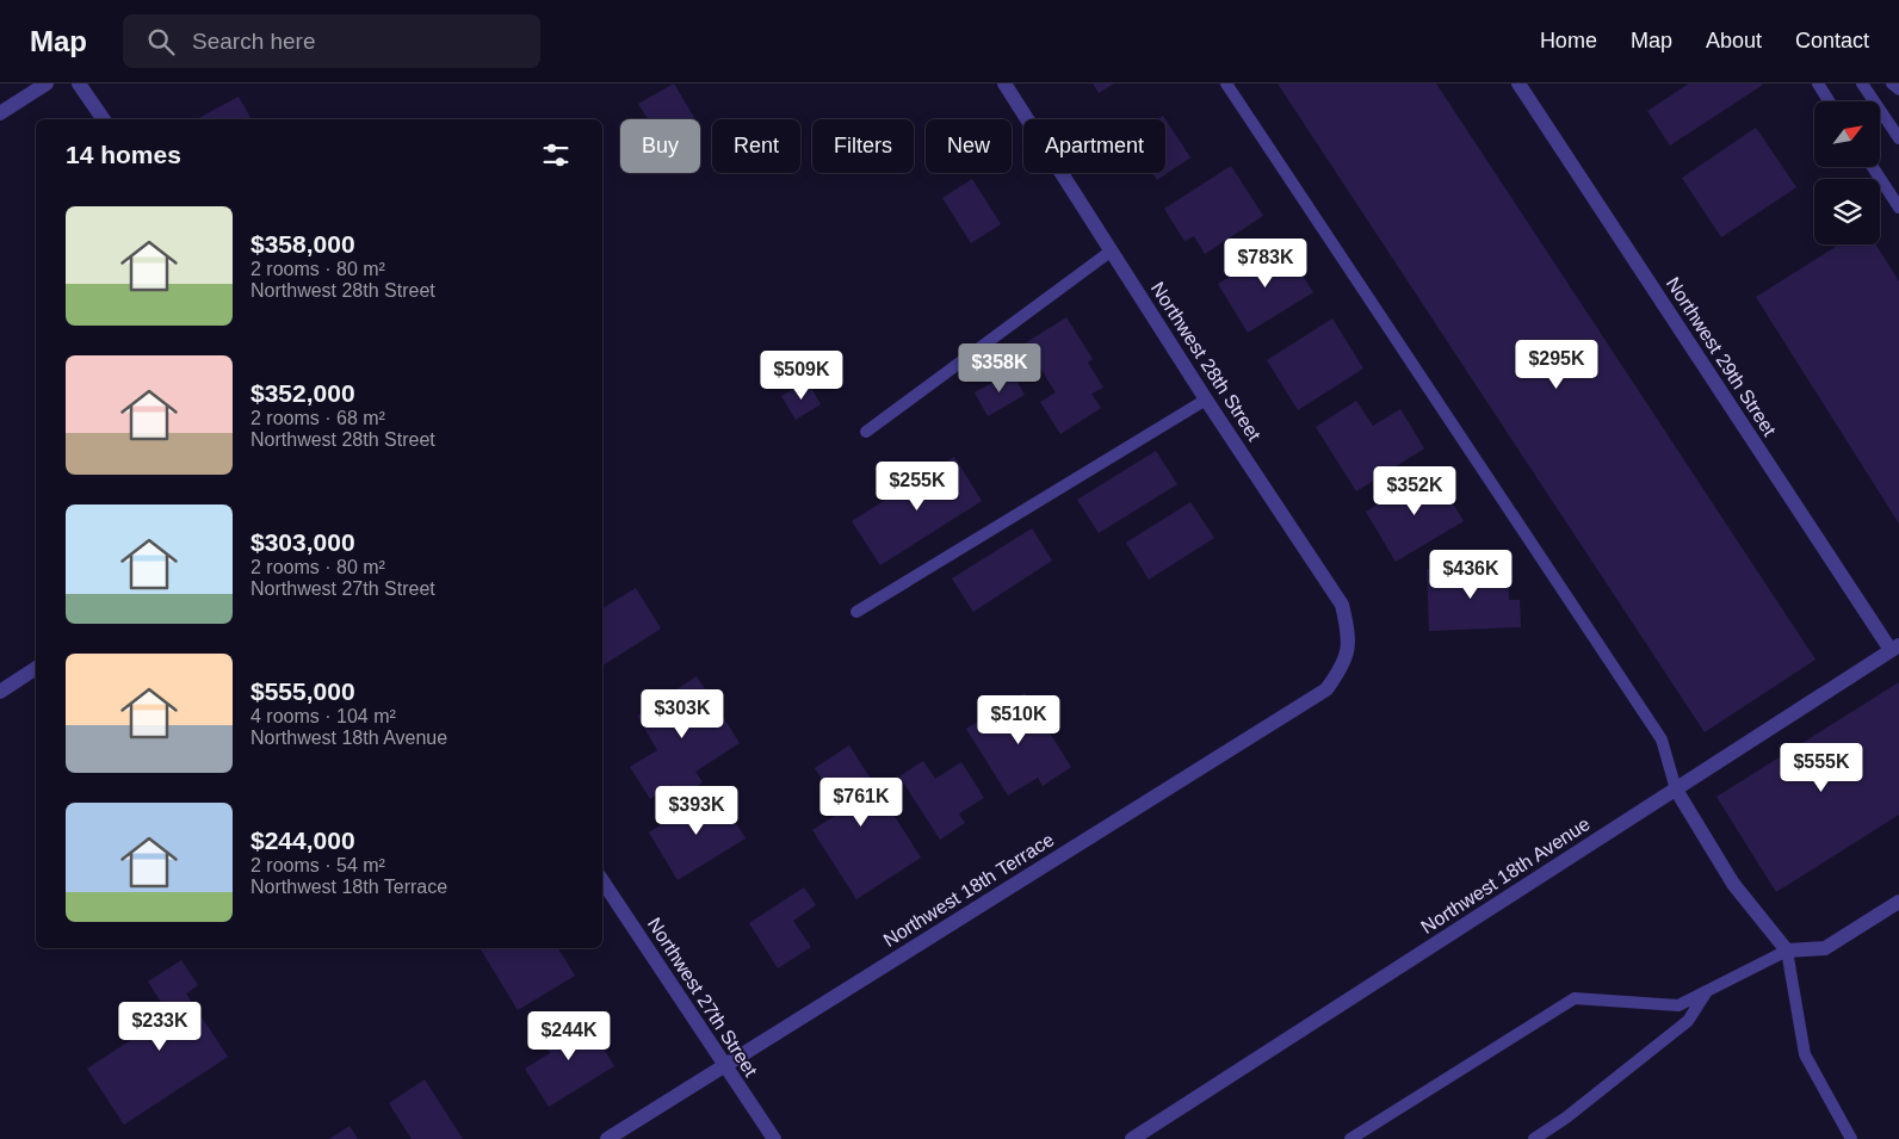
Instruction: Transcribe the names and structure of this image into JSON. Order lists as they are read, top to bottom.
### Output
{
  "streets": {
    "street": [
      "Northwest 29th Street",
      "Northwest 28th Street",
      "Northwest 18th Avenue",
      "Northwest 18th Terrace",
      "Northwest 27th Street"
    ]
  },
  "crossings": [
    ["Northwest 29th Street", "Northwest 18th Avenue"],
    ["Northwest 28th Street", "Northwest 18th Terrace"],
    ["Northwest 18th Terrace", "Northwest 27th Street"]
  ],
  "north": "top right",
  "page": {
    "header": "Map",
    "search": "Search here",
    "nav": [
      "Home",
      "Map",
      "About",
      "Contact"
    ],
    "chip": [
      "Buy",
      "Rent",
      "Filters",
      "New",
      "Apartment"
    ],
    "heading": "14 homes",
    "list": [
      {
        "name": "$358,000",
        "note": "2 rooms · 80 m² · Northwest 28th Street"
      },
      {
        "name": "$352,000",
        "note": "2 rooms · 68 m² · Northwest 28th Street"
      },
      {
        "name": "$303,000",
        "note": "2 rooms · 80 m² · Northwest 27th Street"
      },
      {
        "name": "$555,000",
        "note": "4 rooms · 104 m² · Northwest 18th Avenue"
      },
      {
        "name": "$244,000",
        "note": "2 rooms · 54 m² · Northwest 18th Terrace"
      }
    ],
    "price": [
      "$783K",
      "$295K",
      "$358K",
      "$509K",
      "$255K",
      "$352K",
      "$436K",
      "$303K",
      "$510K",
      "$555K",
      "$761K",
      "$393K",
      "$233K",
      "$244K"
    ]
  }
}
